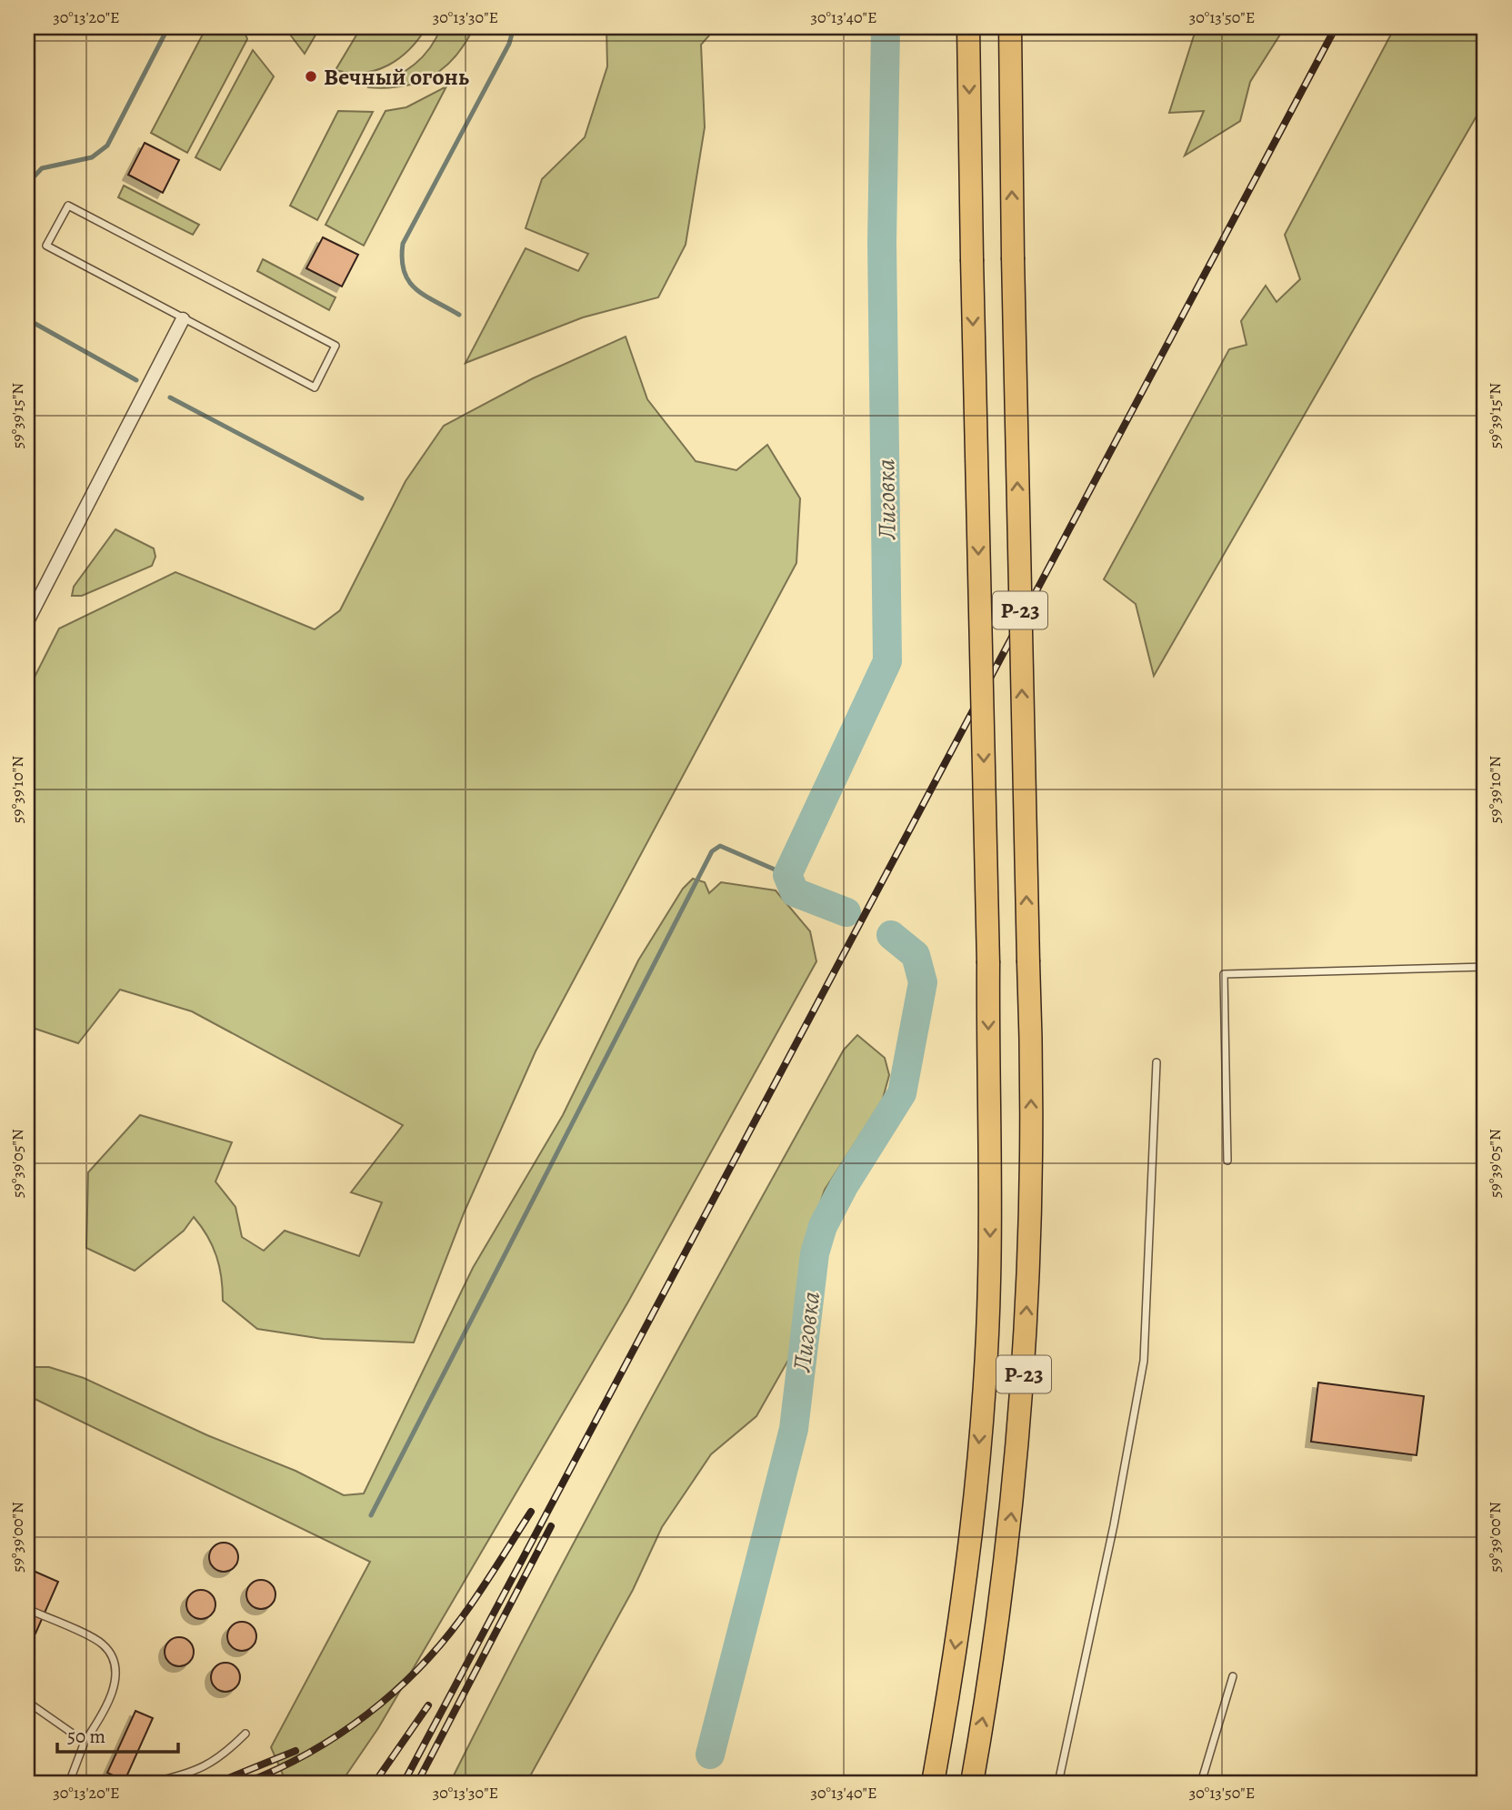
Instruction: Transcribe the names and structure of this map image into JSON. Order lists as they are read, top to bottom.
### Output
{
  "streets": {
    "highway": ["Р-23"]
  },
  "water": ["Лиговка"],
  "places": ["Вечный огонь"],
  "scale_bar": "50 m",
  "coordinates": [
    "30°13'20\"E",
    "30°13'30\"E",
    "30°13'40\"E",
    "30°13'50\"E",
    "59°39'15\"N",
    "59°39'10\"N",
    "59°39'05\"N",
    "59°39'00\"N"
  ]
}
